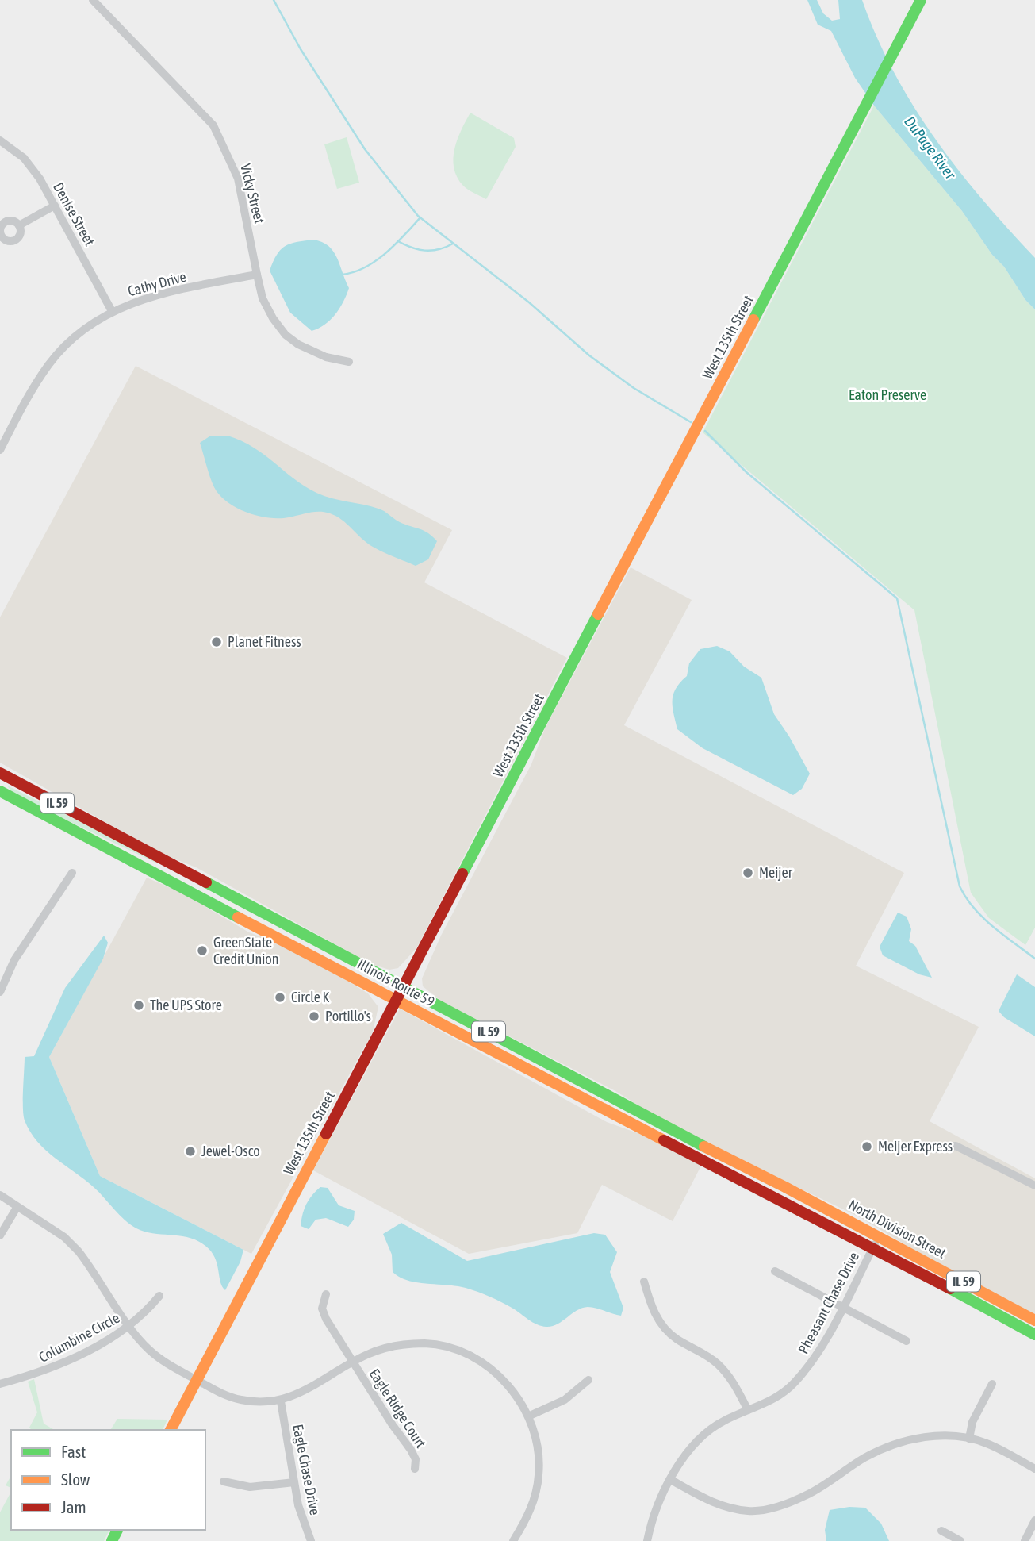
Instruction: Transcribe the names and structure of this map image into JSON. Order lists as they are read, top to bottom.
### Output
{
  "streets": {
    "main road": [
      "West 135th Street",
      "IL 59",
      "Illinois Route 59",
      "North Division Street"
    ],
    "street": [
      "Vicky Street",
      "Denise Street",
      "Cathy Drive",
      "Pheasant Chase Drive",
      "Columbine Circle",
      "Eagle Ridge Court",
      "Eagle Chase Drive"
    ]
  },
  "crossings": [
    ["Vicky Street", "Cathy Drive"],
    ["Denise Street", "Cathy Drive"],
    ["West 135th Street", "Illinois Route 59"],
    ["Illinois Route 59", "North Division Street"],
    ["North Division Street", "Pheasant Chase Drive"]
  ],
  "water": ["DuPage River"],
  "parks": ["Eaton Preserve"],
  "places": [
    "Planet Fitness",
    "Meijer",
    "GreenState Credit Union",
    "Circle K",
    "The UPS Store",
    "Portillo's",
    "Meijer Express",
    "Jewel-Osco"
  ],
  "legend": ["Fast", "Slow", "Jam"]
}
